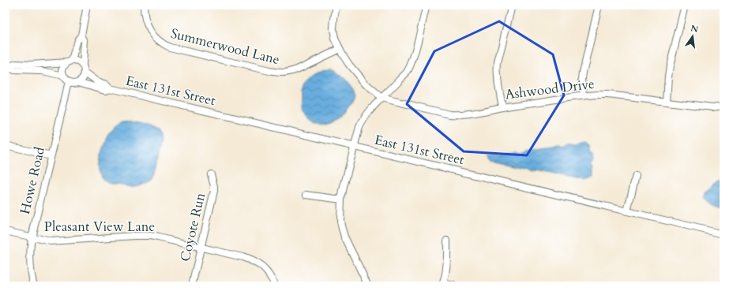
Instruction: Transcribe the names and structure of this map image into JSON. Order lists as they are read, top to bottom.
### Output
{
  "streets": {
    "street": [
      "Summerwood Lane",
      "Ashwood Drive",
      "East 131st Street",
      "Howe Road",
      "Pleasant View Lane",
      "Coyote Run"
    ]
  },
  "crossings": [
    ["East 131st Street", "Howe Road"],
    ["Howe Road", "Pleasant View Lane"],
    ["Pleasant View Lane", "Coyote Run"]
  ],
  "north": "top"
}
